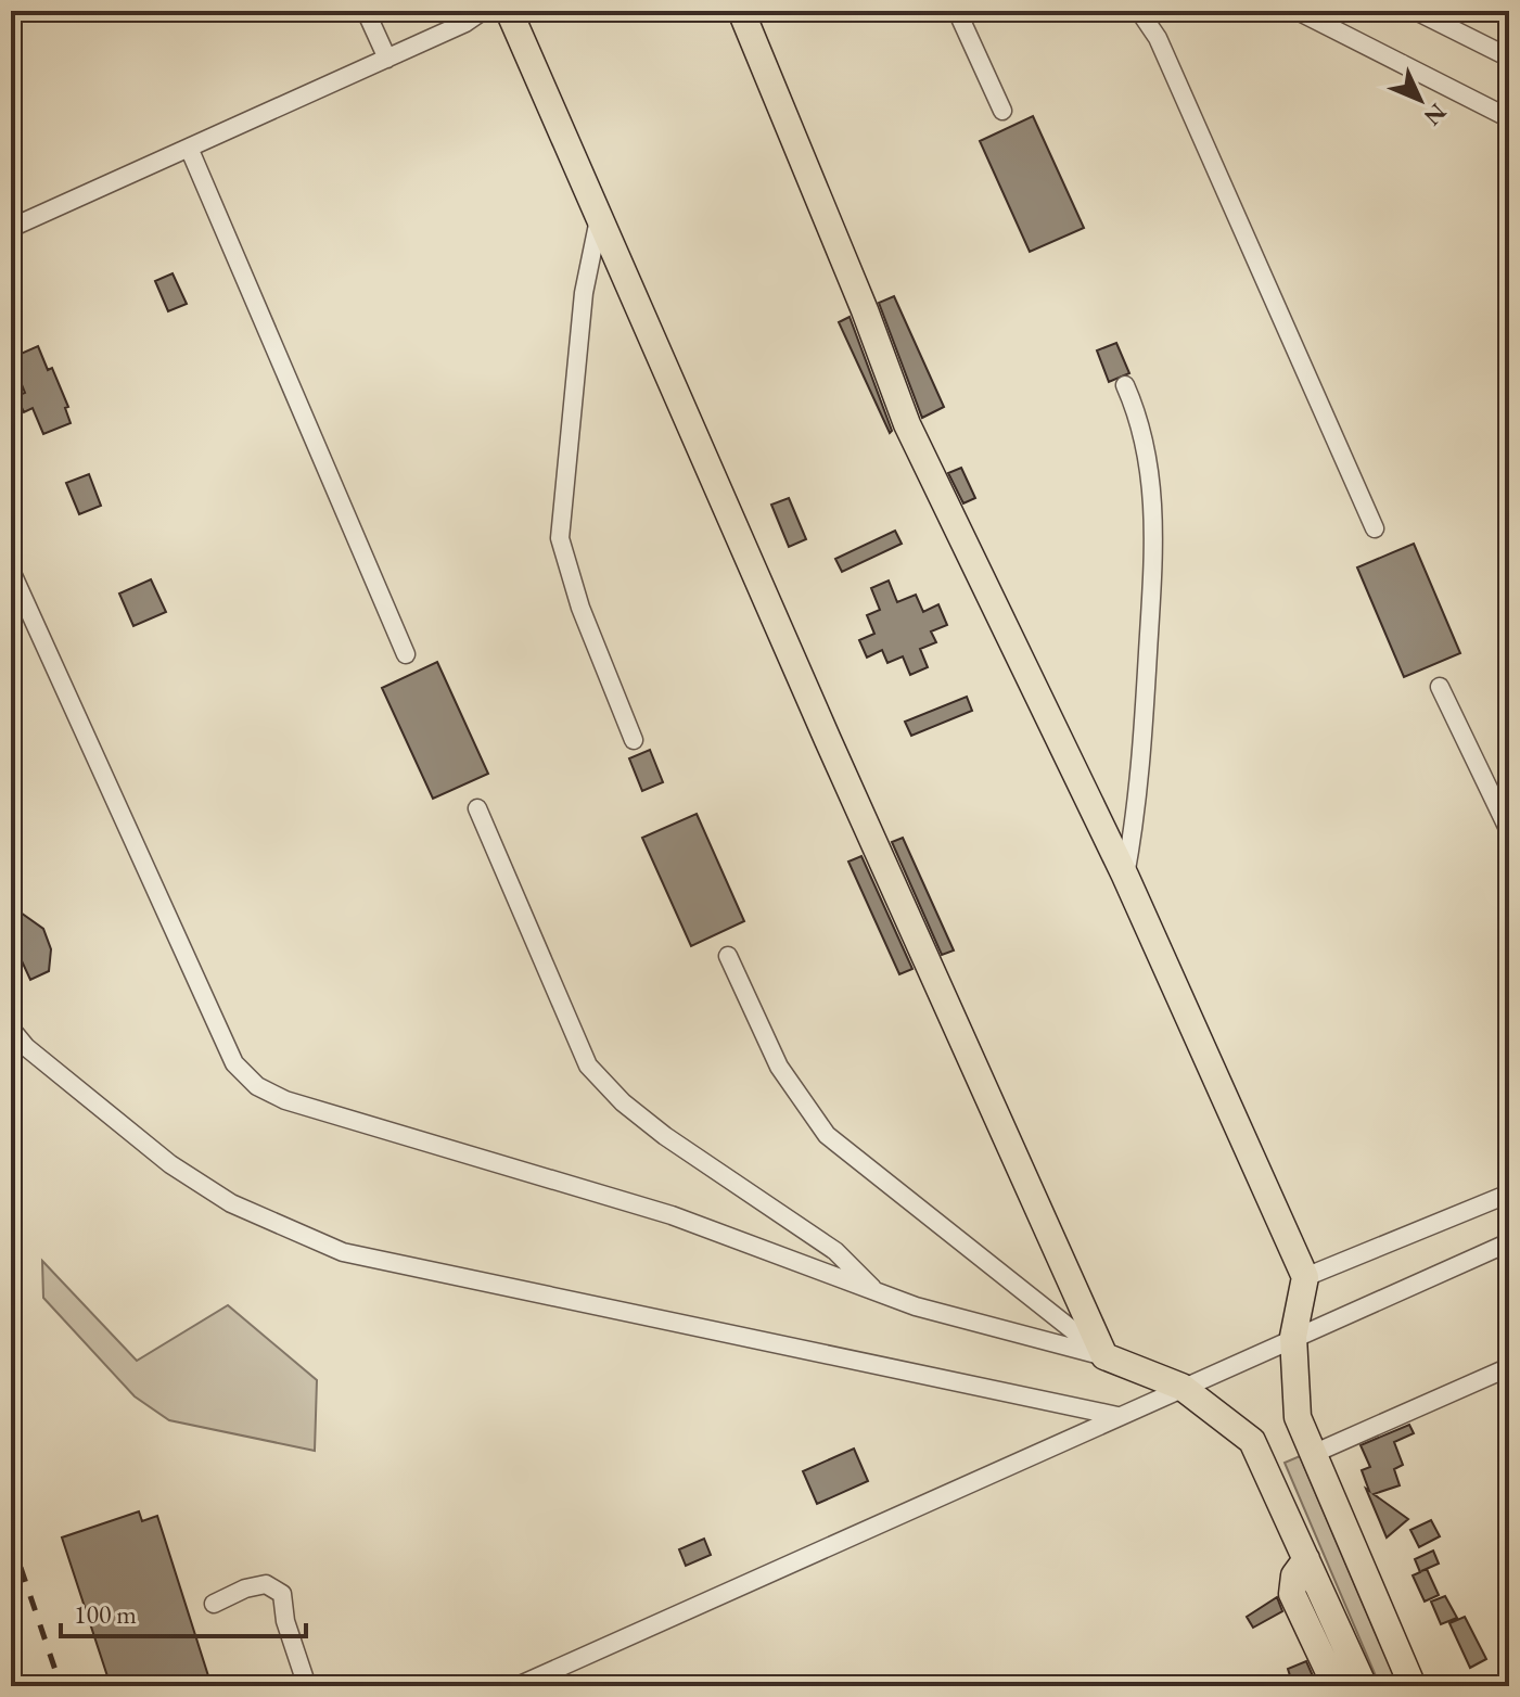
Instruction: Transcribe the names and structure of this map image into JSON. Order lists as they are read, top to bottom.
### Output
{
  "scale_bar": "100 m",
  "north": "bottom right"
}
